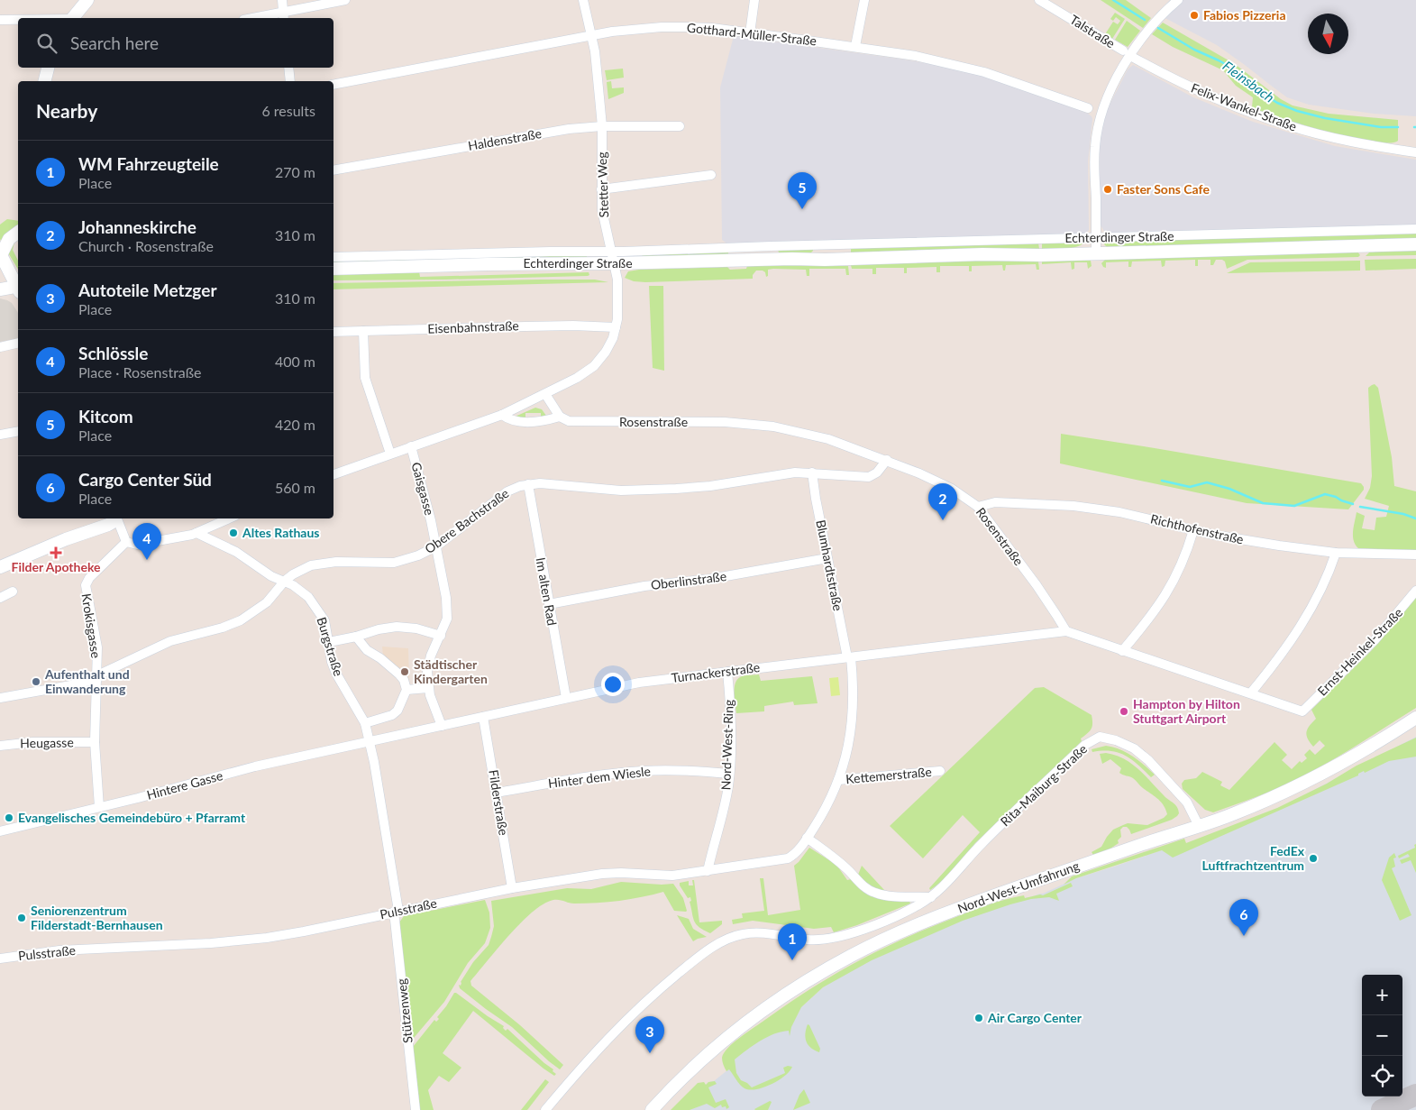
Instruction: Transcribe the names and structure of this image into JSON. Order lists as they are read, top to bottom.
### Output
{
  "streets": {
    "main road": ["Echterdinger Straße", "Nord-West-Umfahrung"],
    "street": [
      "Talstraße",
      "Gotthard-Müller-Straße",
      "Felix-Wankel-Straße",
      "Haldenstraße",
      "Stetter Weg",
      "Eisenbahnstraße",
      "Rosenstraße",
      "Gaisgasse",
      "Obere Bachstraße",
      "Richthofenstraße",
      "Blumhardtstraße",
      "Oberlinstraße",
      "Im alten Rad",
      "Krokisgasse",
      "Burgstraße",
      "Ernst-Heinkel-Straße",
      "Turnackerstraße",
      "Heugasse",
      "Nord-West-Ring",
      "Kettemerstraße",
      "Hinter dem Wiesle",
      "Hintere Gasse",
      "Rita-Maiburg-Straße",
      "Filderstraße",
      "Pulsstraße",
      "Stützenweg"
    ]
  },
  "crossings": [
    ["Talstraße", "Felix-Wankel-Straße"],
    ["Gotthard-Müller-Straße", "Stetter Weg"],
    ["Haldenstraße", "Stetter Weg"],
    ["Stetter Weg", "Echterdinger Straße"],
    ["Stetter Weg", "Eisenbahnstraße"],
    ["Stetter Weg", "Rosenstraße"],
    ["Rosenstraße", "Obere Bachstraße"],
    ["Rosenstraße", "Richthofenstraße"],
    ["Rosenstraße", "Turnackerstraße"],
    ["Gaisgasse", "Obere Bachstraße"],
    ["Gaisgasse", "Turnackerstraße"],
    ["Obere Bachstraße", "Blumhardtstraße"],
    ["Obere Bachstraße", "Im alten Rad"],
    ["Obere Bachstraße", "Krokisgasse"],
    ["Obere Bachstraße", "Burgstraße"],
    ["Blumhardtstraße", "Oberlinstraße"],
    ["Blumhardtstraße", "Turnackerstraße"],
    ["Blumhardtstraße", "Kettemerstraße"],
    ["Oberlinstraße", "Im alten Rad"],
    ["Im alten Rad", "Turnackerstraße"],
    ["Krokisgasse", "Heugasse"],
    ["Krokisgasse", "Hintere Gasse"],
    ["Burgstraße", "Turnackerstraße"],
    ["Burgstraße", "Hintere Gasse"],
    ["Burgstraße", "Stützenweg"],
    ["Turnackerstraße", "Nord-West-Ring"],
    ["Turnackerstraße", "Kettemerstraße"],
    ["Turnackerstraße", "Hintere Gasse"],
    ["Turnackerstraße", "Filderstraße"],
    ["Turnackerstraße", "Stützenweg"],
    ["Nord-West-Ring", "Hinter dem Wiesle"],
    ["Nord-West-Ring", "Pulsstraße"],
    ["Kettemerstraße", "Pulsstraße"],
    ["Hinter dem Wiesle", "Filderstraße"],
    ["Hintere Gasse", "Stützenweg"],
    ["Rita-Maiburg-Straße", "Nord-West-Umfahrung"],
    ["Filderstraße", "Pulsstraße"],
    ["Pulsstraße", "Stützenweg"]
  ],
  "water": ["Fleinsbach"],
  "places": {
    "other": [
      "Fabios Pizzeria",
      "Faster Sons Cafe",
      "Altes Rathaus",
      "Städtischer Kindergarten",
      "Aufenthalt und Einwanderung",
      "Hampton by Hilton Stuttgart Airport",
      "Evangelisches Gemeindebüro + Pfarramt",
      "FedEx Luftfrachtzentrum",
      "Seniorenzentrum Filderstadt-Bernhausen",
      "Air Cargo Center"
    ],
    "health": ["Filder Apotheke"]
  },
  "north": "bottom",
  "page": {
    "search": "Search here",
    "heading": ["Nearby", "6 results"],
    "list": [
      {
        "mark": "1",
        "name": "WM Fahrzeugteile",
        "note": "Place",
        "value": "270 m"
      },
      {
        "mark": "2",
        "name": "Johanneskirche",
        "note": "Church · Rosenstraße",
        "value": "310 m"
      },
      {
        "mark": "3",
        "name": "Autoteile Metzger",
        "note": "Place",
        "value": "310 m"
      },
      {
        "mark": "4",
        "name": "Schlössle",
        "note": "Place · Rosenstraße",
        "value": "400 m"
      },
      {
        "mark": "5",
        "name": "Kitcom",
        "note": "Place",
        "value": "420 m"
      },
      {
        "mark": "6",
        "name": "Cargo Center Süd",
        "note": "Place",
        "value": "560 m"
      }
    ],
    "pins": [
      "5",
      "2",
      "4",
      "6",
      "1",
      "3"
    ],
    "map_buttons": ["+", "−"]
  }
}
